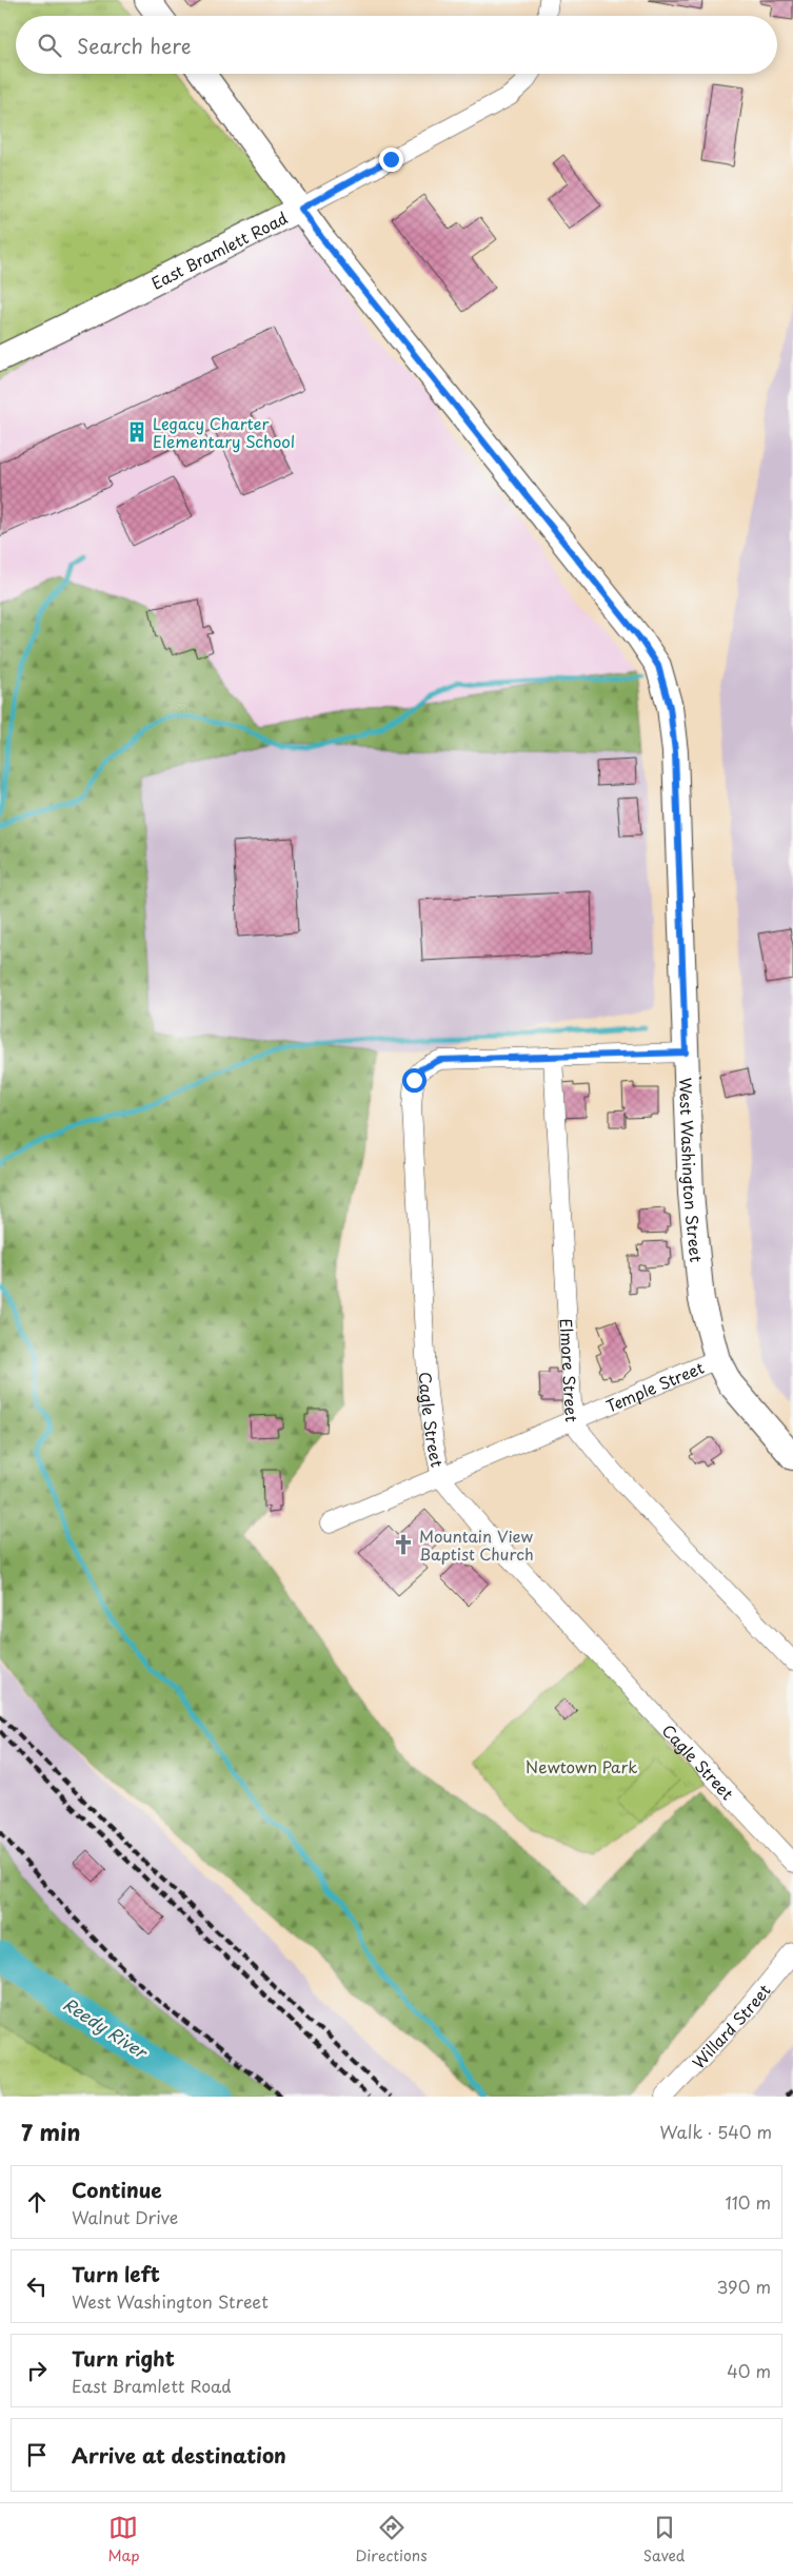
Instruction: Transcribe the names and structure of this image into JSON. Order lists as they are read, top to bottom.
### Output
{
  "streets": {
    "street": [
      "East Bramlett Road",
      "West Washington Street",
      "Elmore Street",
      "Temple Street",
      "Cagle Street",
      "Willard Street"
    ]
  },
  "crossings": [
    ["East Bramlett Road", "West Washington Street"],
    ["West Washington Street", "Temple Street"],
    ["Elmore Street", "Temple Street"],
    ["Elmore Street", "Cagle Street"],
    ["Temple Street", "Cagle Street"]
  ],
  "water": ["Reedy River"],
  "parks": ["Newtown Park"],
  "places": {
    "building": ["Legacy Charter Elementary School"],
    "church": ["Mountain View Baptist Church"]
  },
  "page": {
    "search": "Search here",
    "heading": ["7 min", "Walk · 540 m"],
    "list": [
      ["Continue", "Walnut Drive", "110 m"],
      ["Turn left", "West Washington Street", "390 m"],
      ["Turn right", "East Bramlett Road", "40 m"],
      "Arrive at destination"
    ],
    "nav": ["Map", "Directions", "Saved"]
  }
}
